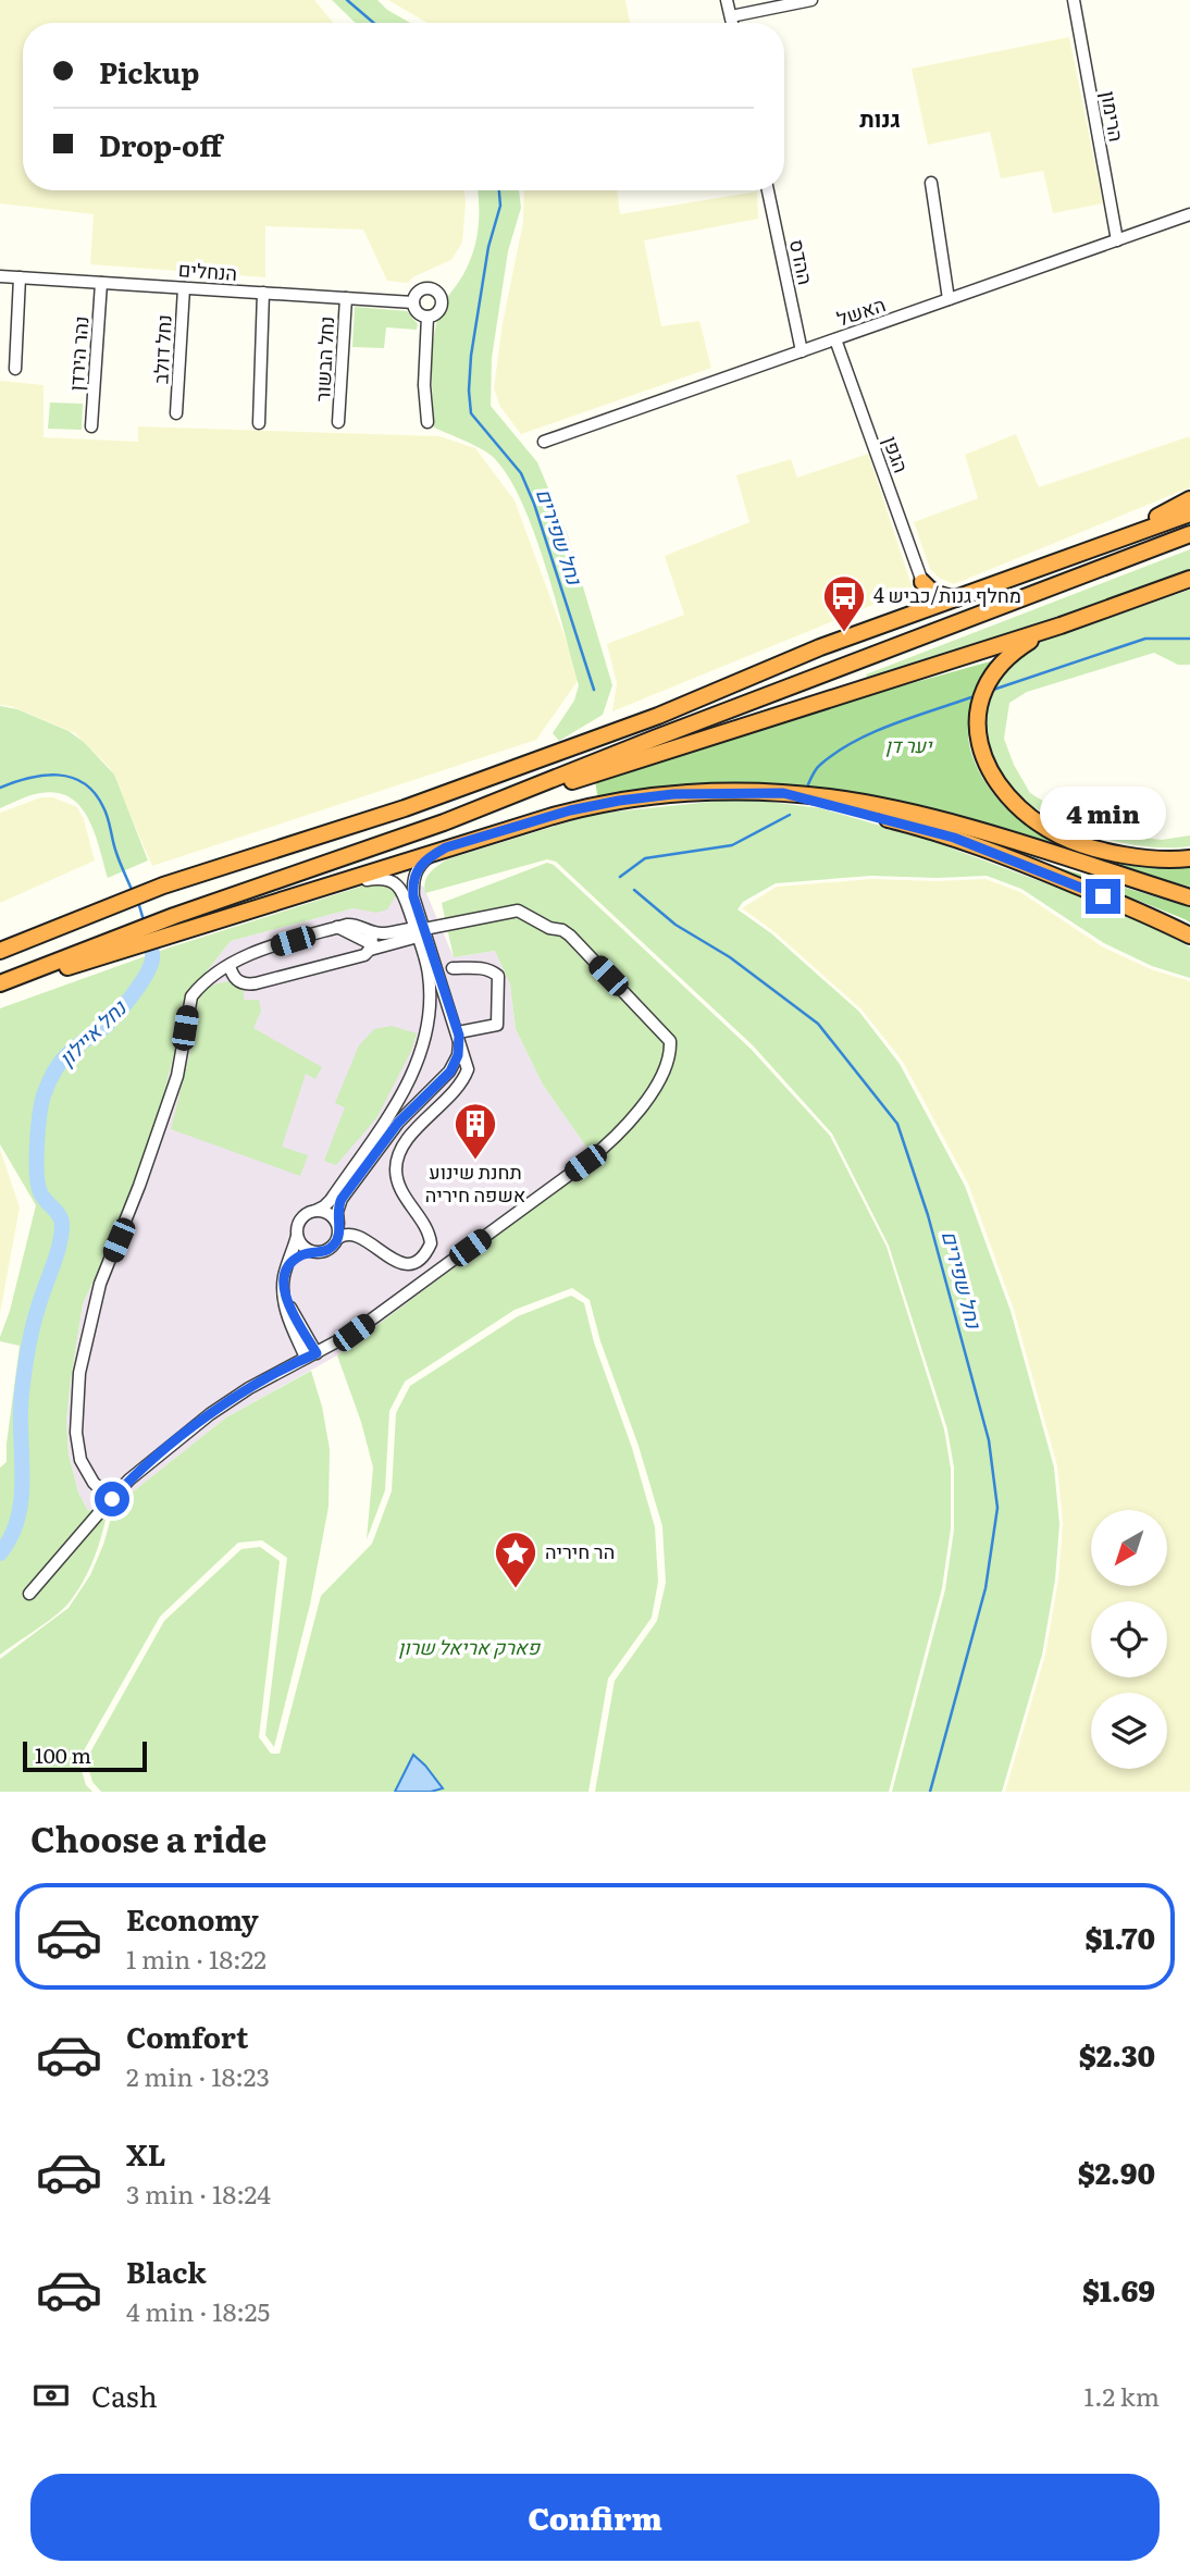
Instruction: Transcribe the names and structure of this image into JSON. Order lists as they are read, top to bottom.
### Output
{
  "streets": {
    "street": [
      "הרימון",
      "ההדס",
      "הנחלים",
      "האשל",
      "נחל דולב",
      "נהר הירדן",
      "נחל הבשור",
      "הגפן"
    ]
  },
  "crossings": [
    ["הרימון", "האשל"],
    ["ההדס", "האשל"],
    ["הנחלים", "נחל דולב"],
    ["הנחלים", "נהר הירדן"],
    ["הנחלים", "נחל הבשור"],
    ["האשל", "הגפן"]
  ],
  "districts": ["גנות"],
  "water": ["נחל שפירים", "נחל איילון"],
  "parks": ["יער דן", "פארק אריאל שרון"],
  "places": {
    "bus stop": ["מחלף גנות/כביש 4"],
    "building": ["תחנת שינוע אשפה חיריה"],
    "place": ["הר חיריה"]
  },
  "scale_bar": "100 m",
  "north": "bottom left",
  "page": {
    "banner": ["Pickup", "Drop-off"],
    "bubble": "4 min",
    "scale": "100 m",
    "heading": "Choose a ride",
    "list": [
      {
        "name": "Economy",
        "note": "1 min · 18:22",
        "value": "$1.70"
      },
      {
        "name": "Comfort",
        "note": "2 min · 18:23",
        "value": "$2.30"
      },
      {
        "name": "XL",
        "note": "3 min · 18:24",
        "value": "$2.90"
      },
      {
        "name": "Black",
        "note": "4 min · 18:25",
        "value": "$1.69"
      }
    ],
    "pay": ["Cash", "1.2 km"],
    "buttons": "Confirm"
  }
}
